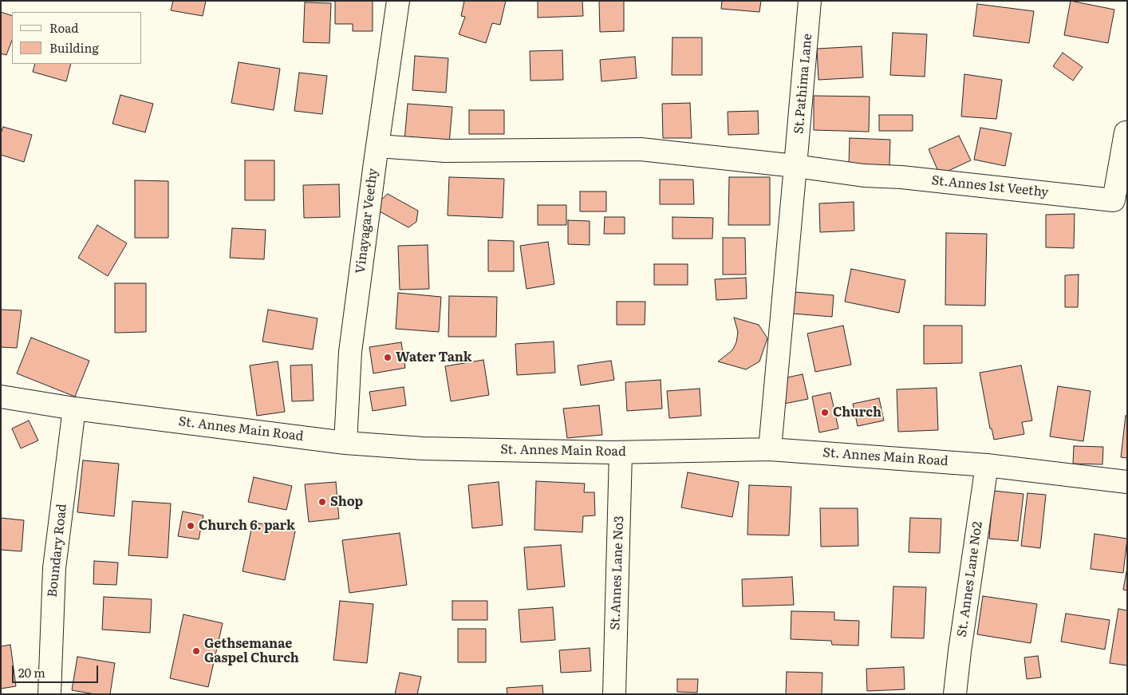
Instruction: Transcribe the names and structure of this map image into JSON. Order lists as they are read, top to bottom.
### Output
{
  "streets": {
    "street": [
      "St.Pathima Lane",
      "St.Annes 1st Veethy",
      "Vinayagar Veethy",
      "St. Annes Main Road",
      "Boundary Road",
      "St.Annes Lane No3",
      "St. Annes Lane No2"
    ]
  },
  "crossings": [
    ["St.Pathima Lane", "St.Annes 1st Veethy"],
    ["St.Pathima Lane", "St. Annes Main Road"],
    ["Vinayagar Veethy", "St. Annes Main Road"],
    ["St. Annes Main Road", "Boundary Road"],
    ["St. Annes Main Road", "St.Annes Lane No3"],
    ["St. Annes Main Road", "St. Annes Lane No2"]
  ],
  "places": [
    "Water Tank",
    "Church",
    "Shop",
    "Church 6. park",
    "Gethsemanae Gaspel Church"
  ],
  "legend": ["Road", "Building"],
  "scale_bar": "20 m"
}
